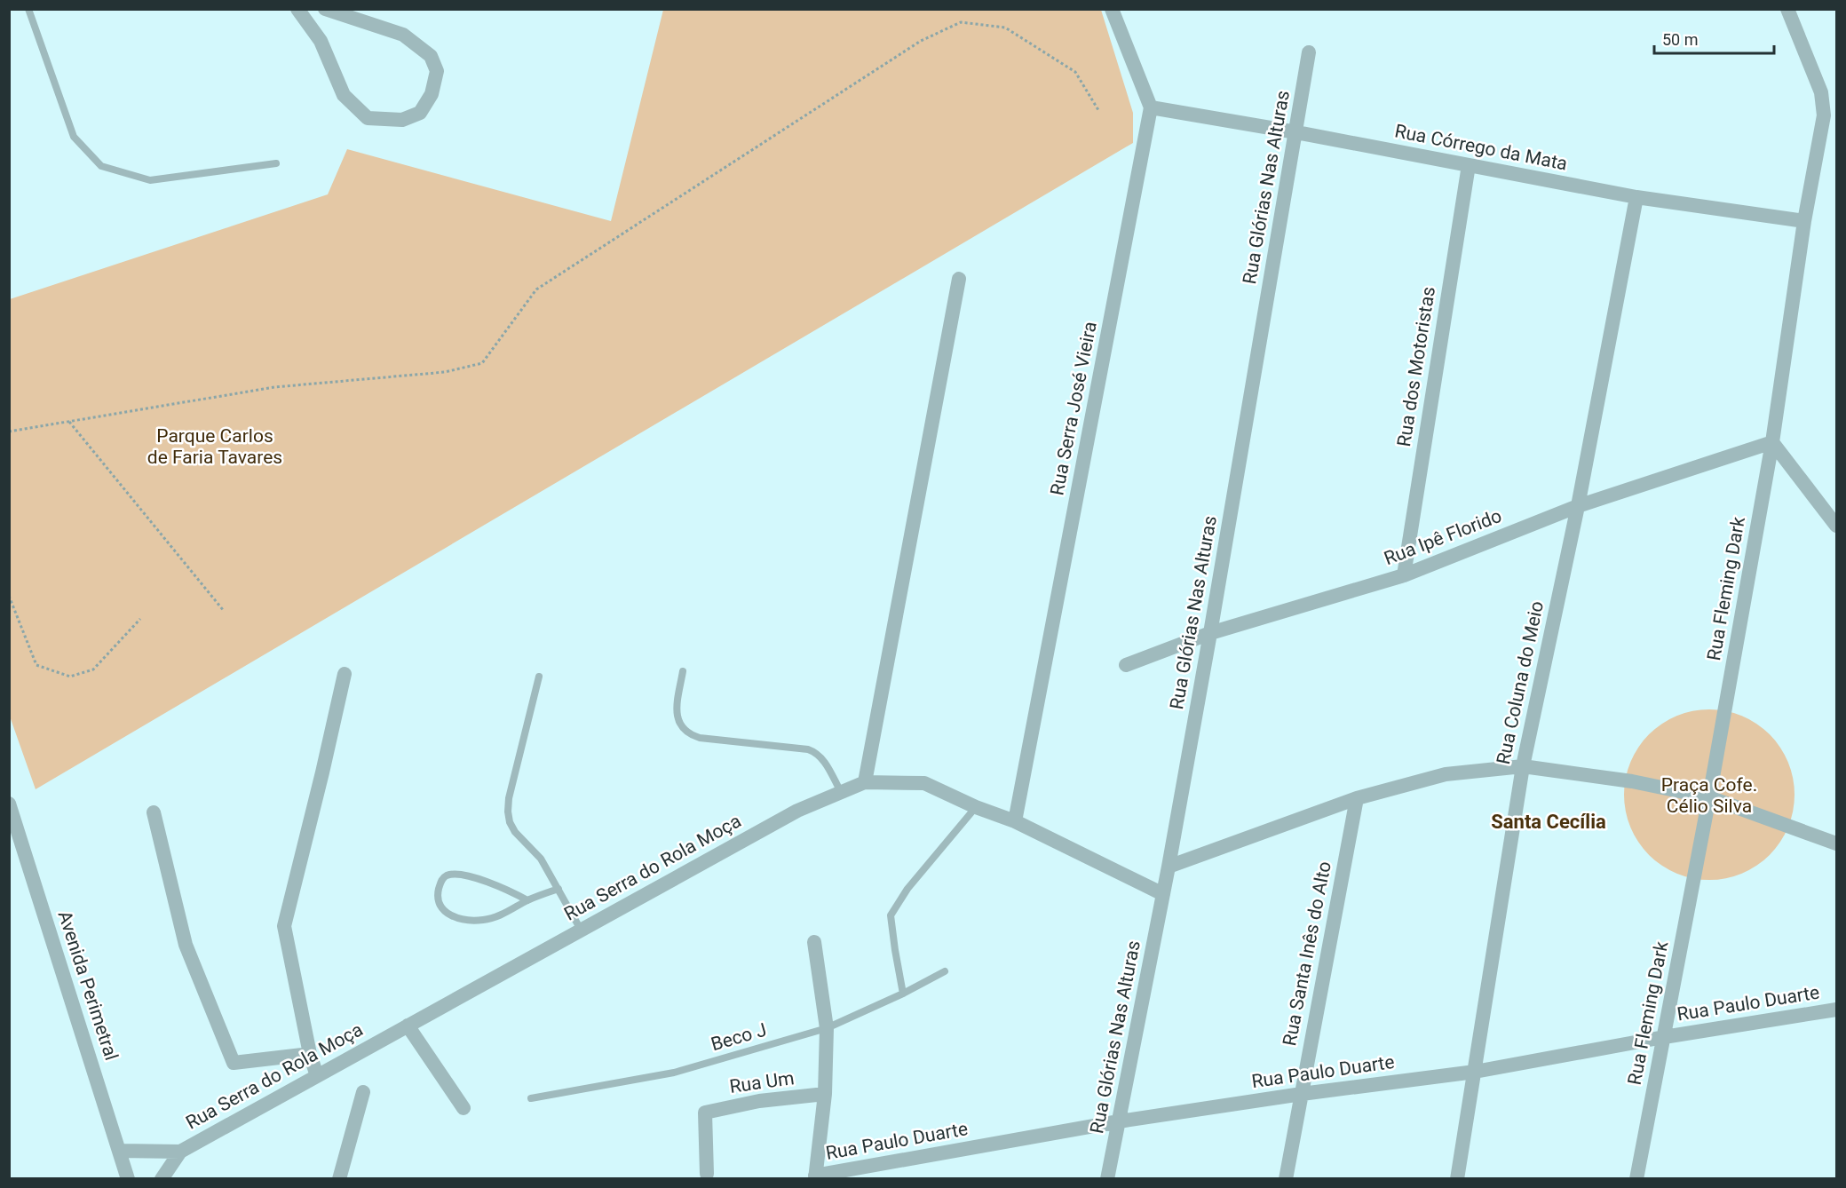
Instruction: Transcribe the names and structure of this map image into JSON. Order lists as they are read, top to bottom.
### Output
{
  "streets": {
    "street": [
      "Rua Córrego da Mata",
      "Rua Glórias Nas Alturas",
      "Rua dos Motoristas",
      "Rua Serra José Vieira",
      "Rua Ipê Florido",
      "Rua Fleming Dark",
      "Rua Coluna do Meio",
      "Rua Serra do Rola Moça",
      "Rua Santa Inês do Alto",
      "Avenida Perimetral",
      "Rua Paulo Duarte",
      "Rua Um"
    ],
    "lane": ["Beco J"]
  },
  "crossings": [
    ["Rua Córrego da Mata", "Rua Glórias Nas Alturas"],
    ["Rua Córrego da Mata", "Rua dos Motoristas"],
    ["Rua Córrego da Mata", "Rua Serra José Vieira"],
    ["Rua Córrego da Mata", "Rua Fleming Dark"],
    ["Rua Córrego da Mata", "Rua Coluna do Meio"],
    ["Rua Glórias Nas Alturas", "Rua Ipê Florido"],
    ["Rua Glórias Nas Alturas", "Rua Serra do Rola Moça"],
    ["Rua Glórias Nas Alturas", "Rua Paulo Duarte"],
    ["Rua dos Motoristas", "Rua Ipê Florido"],
    ["Rua Serra José Vieira", "Rua Serra do Rola Moça"],
    ["Rua Ipê Florido", "Rua Fleming Dark"],
    ["Rua Ipê Florido", "Rua Coluna do Meio"],
    ["Rua Fleming Dark", "Rua Paulo Duarte"],
    ["Rua Coluna do Meio", "Rua Paulo Duarte"],
    ["Rua Serra do Rola Moça", "Avenida Perimetral"],
    ["Rua Santa Inês do Alto", "Rua Paulo Duarte"]
  ],
  "districts": ["Santa Cecília"],
  "parks": ["Parque Carlos de Faria Tavares", "Praça Cofe. Célio Silva"],
  "scale_bar": "50 m"
}
